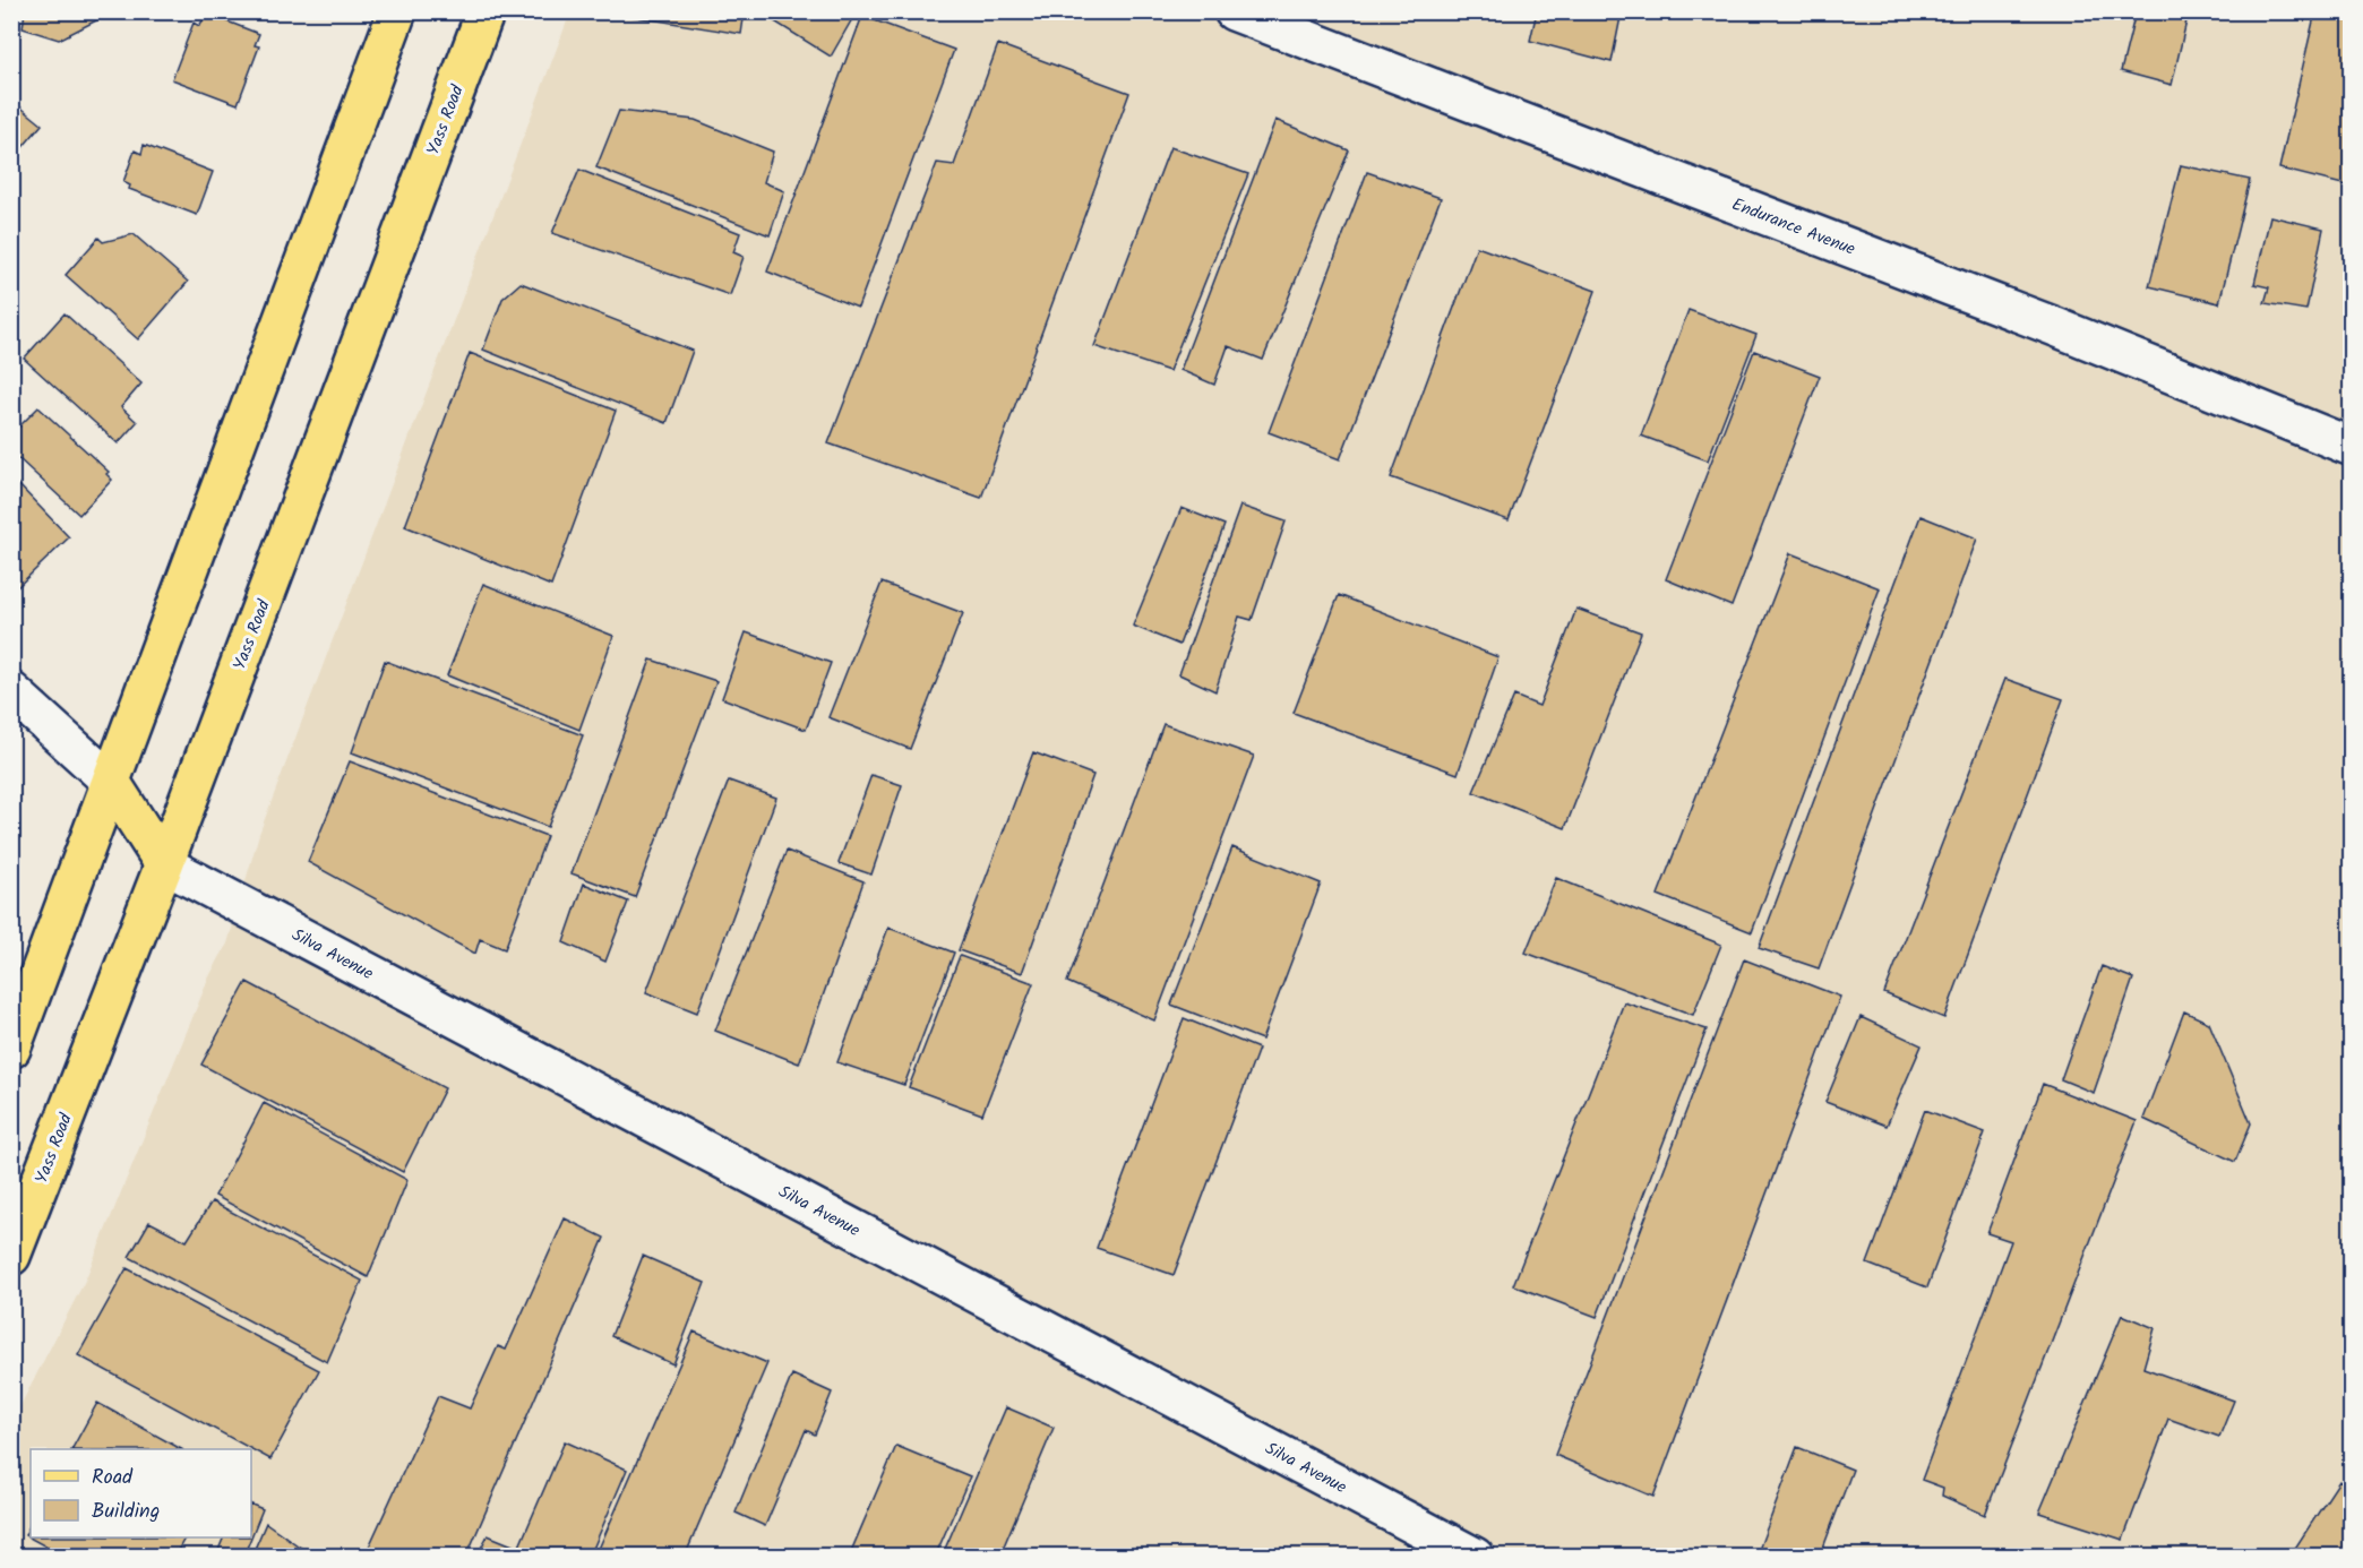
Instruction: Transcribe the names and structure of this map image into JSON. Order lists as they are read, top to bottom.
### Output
{
  "streets": {
    "main road": ["Yass Road"],
    "street": ["Endurance Avenue", "Silva Avenue"]
  },
  "crossings": [
    ["Yass Road", "Silva Avenue"]
  ],
  "legend": ["Road", "Building"]
}
